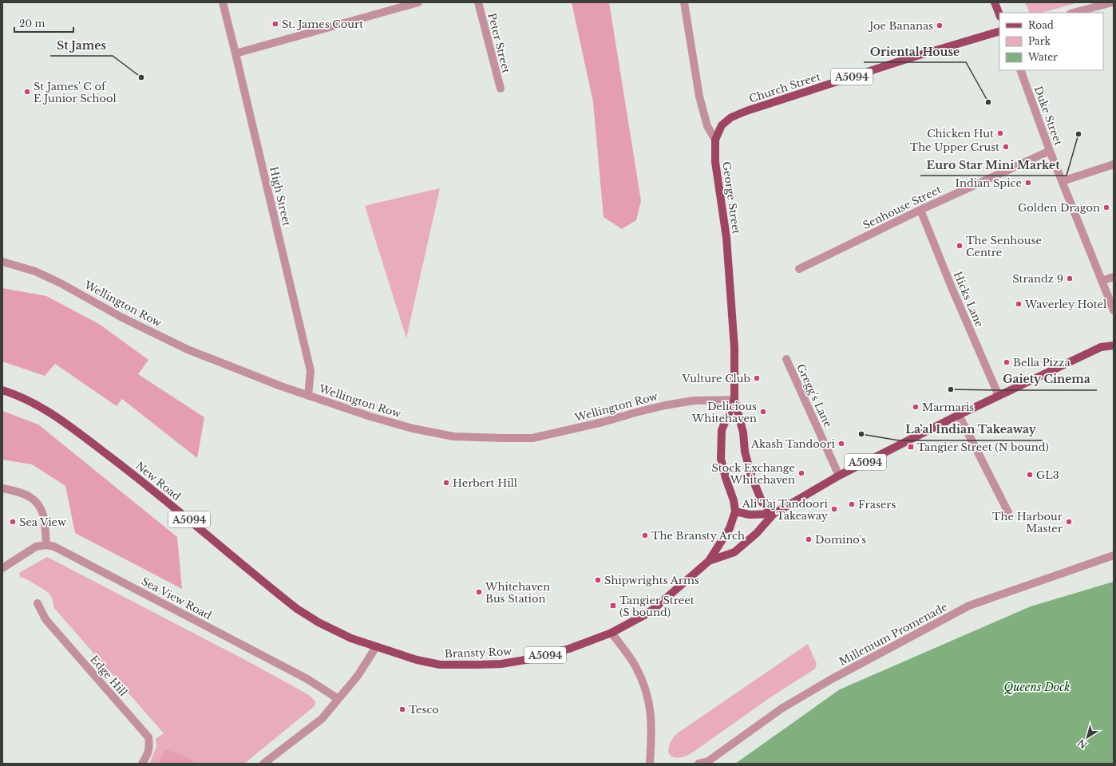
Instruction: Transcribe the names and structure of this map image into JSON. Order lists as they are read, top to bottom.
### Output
{
  "streets": {
    "main road": [
      "A5094",
      "Church Street",
      "George Street",
      "New Road",
      "Bransty Row"
    ],
    "street": [
      "Peter Street",
      "Duke Street",
      "High Street",
      "Senhouse Street",
      "Hicks Lane",
      "Wellington Row",
      "Gregg's Lane",
      "Sea View Road",
      "Millenium Promenade",
      "Edge Hill"
    ]
  },
  "crossings": [
    ["A5094", "George Street"],
    ["A5094", "Hicks Lane"],
    ["A5094", "Gregg's Lane"],
    ["A5094", "Bransty Row"],
    ["Church Street", "George Street"],
    ["Duke Street", "Senhouse Street"],
    ["High Street", "Wellington Row"],
    ["George Street", "Wellington Row"],
    ["George Street", "Bransty Row"],
    ["Senhouse Street", "Hicks Lane"],
    ["New Road", "Bransty Row"]
  ],
  "water": ["Queens Dock"],
  "places": {
    "other": [
      "St. James Court",
      "Joe Bananas",
      "St James",
      "St James' C of E Junior School",
      "Oriental House",
      "Chicken Hut",
      "Euro Star Mini Market",
      "The Upper Crust",
      "Indian Spice",
      "Golden Dragon",
      "The Senhouse Centre",
      "Strandz 9",
      "Waverley Hotel",
      "Bella Pizza",
      "Vulture Club",
      "Gaiety Cinema",
      "Marmaris",
      "Delicious Whitehaven",
      "La'al Indian Takeaway",
      "Akash Tandoori",
      "Stock Exchange Whitehaven",
      "GL3",
      "Herbert Hill",
      "Frasers",
      "Ali Taj Tandoori Takeaway",
      "Sea View",
      "The Harbour Master",
      "The Bransty Arch",
      "Domino's",
      "Shipwrights Arms",
      "Whitehaven Bus Station",
      "Tesco"
    ],
    "transit": ["Tangier Street (N bound)", "Tangier Street (S bound)"]
  },
  "legend": ["Road", "Park", "Water"],
  "scale_bar": "20 m",
  "north": "bottom left"
}
